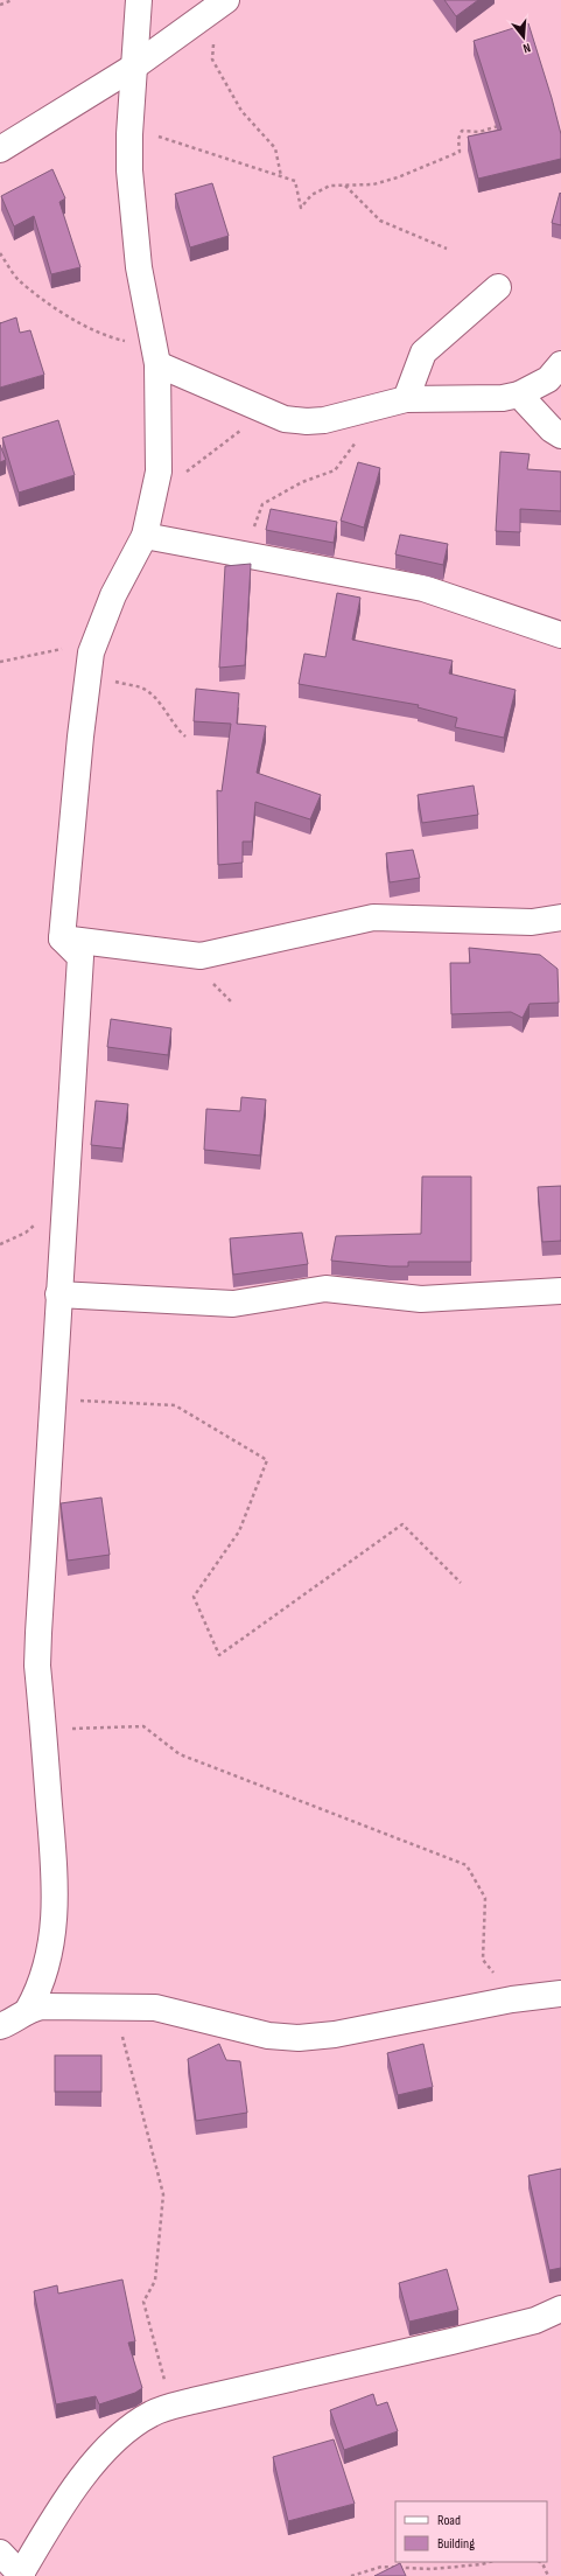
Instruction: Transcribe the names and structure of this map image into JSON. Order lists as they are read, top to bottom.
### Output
{
  "legend": ["Road", "Building"],
  "north": "bottom"
}
